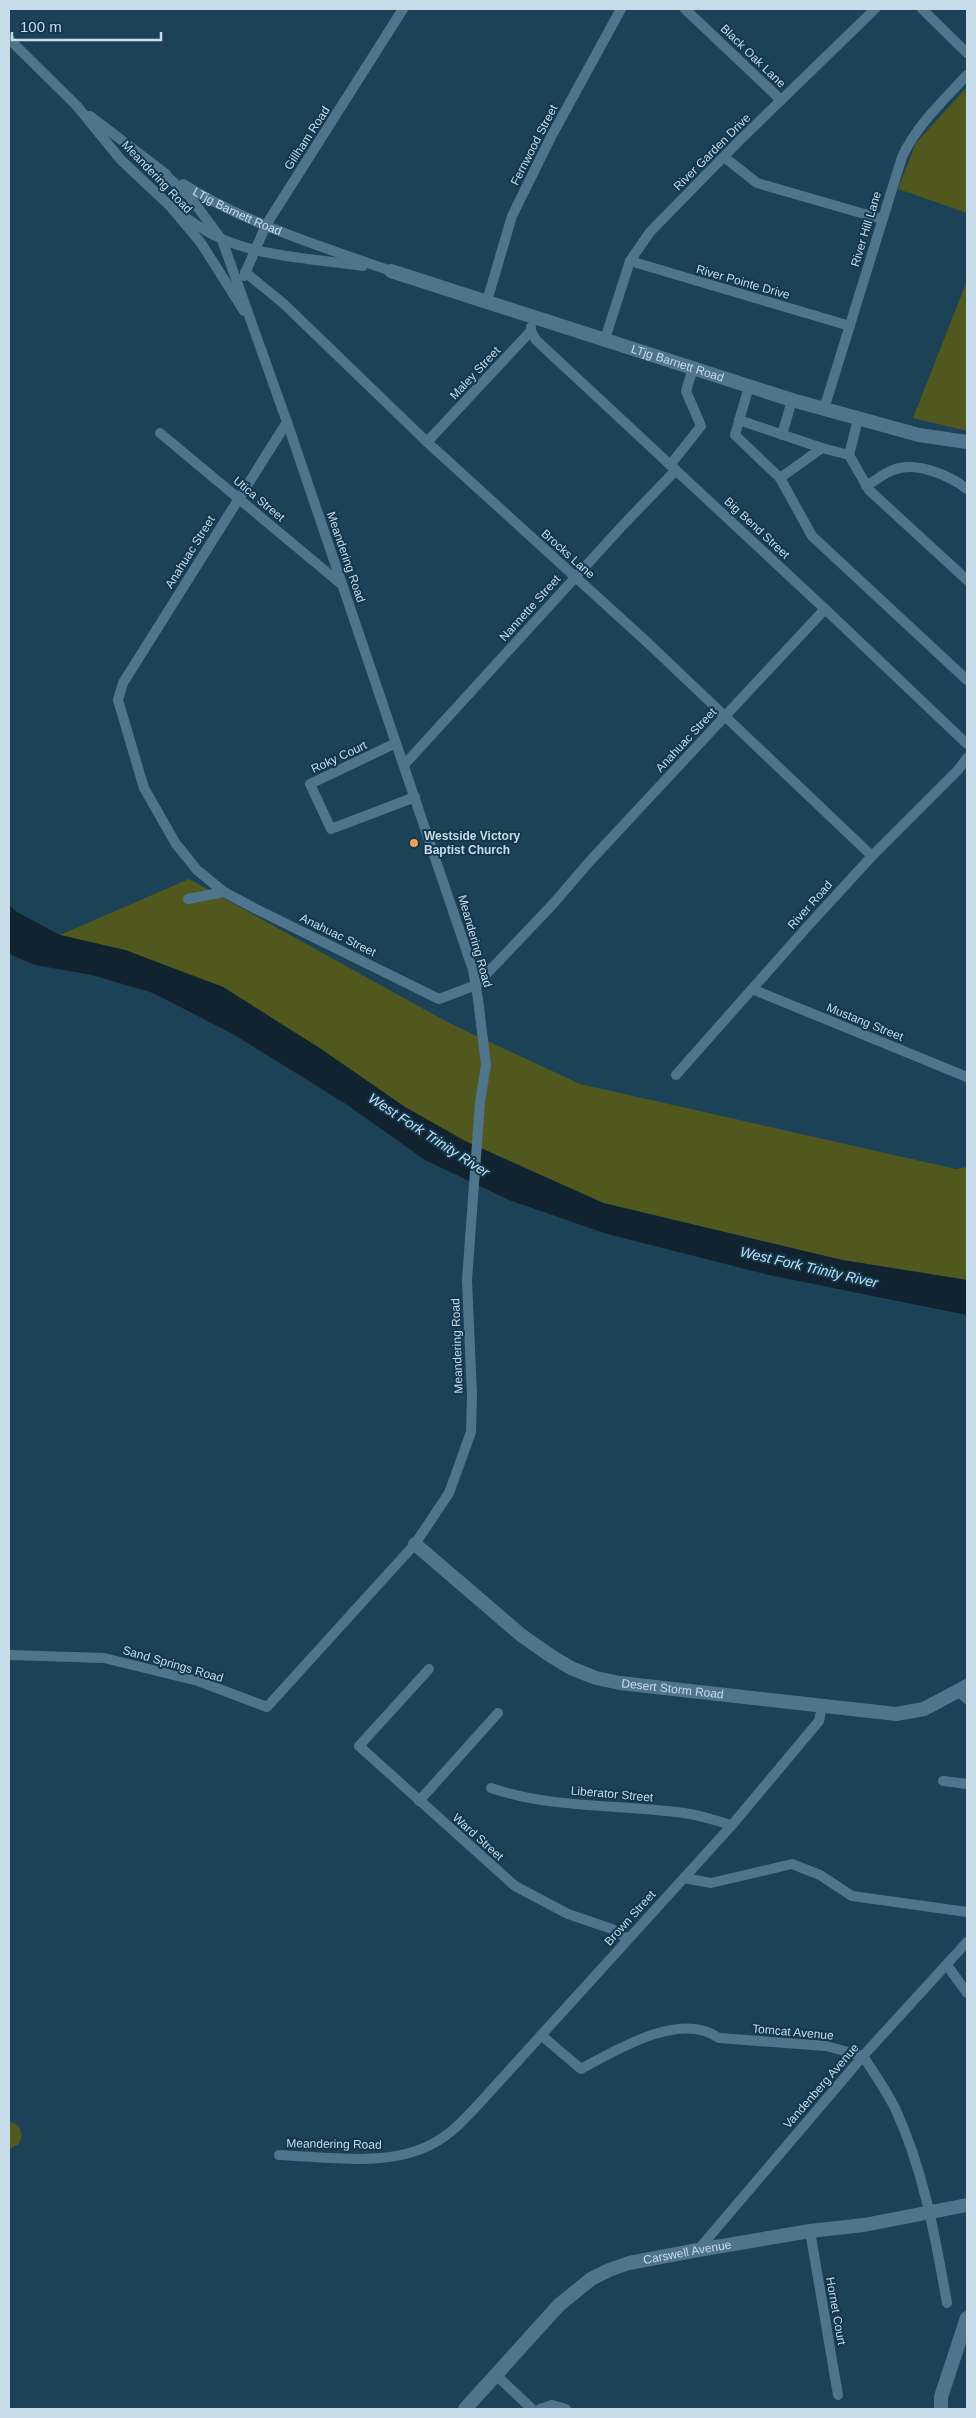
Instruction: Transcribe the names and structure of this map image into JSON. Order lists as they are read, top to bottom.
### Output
{
  "streets": {
    "street": [
      "Black Oak Lane",
      "Gillham Road",
      "Fernwood Street",
      "River Garden Drive",
      "Meandering Road",
      "LTjg Barnett Road",
      "River Hill Lane",
      "River Pointe Drive",
      "Maley Street",
      "Utica Street",
      "Big Bend Street",
      "Anahuac Street",
      "Brocks Lane",
      "Nannette Street",
      "Roky Court",
      "River Road",
      "Mustang Street",
      "Sand Springs Road",
      "Desert Storm Road",
      "Liberator Street",
      "Ward Street",
      "Brown Street",
      "Tomcat Avenue",
      "Vandenberg Avenue",
      "Carswell Avenue",
      "Hornet Court"
    ]
  },
  "crossings": [
    ["Black Oak Lane", "River Garden Drive"],
    ["Gillham Road", "Meandering Road"],
    ["Gillham Road", "LTjg Barnett Road"],
    ["Gillham Road", "Brocks Lane"],
    ["Fernwood Street", "LTjg Barnett Road"],
    ["River Garden Drive", "LTjg Barnett Road"],
    ["River Garden Drive", "River Pointe Drive"],
    ["Meandering Road", "LTjg Barnett Road"],
    ["Meandering Road", "Utica Street"],
    ["Meandering Road", "Anahuac Street"],
    ["Meandering Road", "Nannette Street"],
    ["Meandering Road", "Roky Court"],
    ["Meandering Road", "Sand Springs Road"],
    ["Meandering Road", "Desert Storm Road"],
    ["Meandering Road", "Brown Street"],
    ["LTjg Barnett Road", "River Hill Lane"],
    ["LTjg Barnett Road", "Nannette Street"],
    ["River Hill Lane", "River Pointe Drive"],
    ["Maley Street", "Big Bend Street"],
    ["Maley Street", "Brocks Lane"],
    ["Utica Street", "Anahuac Street"],
    ["Big Bend Street", "Anahuac Street"],
    ["Big Bend Street", "Nannette Street"],
    ["Anahuac Street", "Brocks Lane"],
    ["Brocks Lane", "Nannette Street"],
    ["Brocks Lane", "River Road"],
    ["River Road", "Mustang Street"],
    ["Desert Storm Road", "Brown Street"],
    ["Liberator Street", "Brown Street"],
    ["Ward Street", "Brown Street"],
    ["Brown Street", "Tomcat Avenue"],
    ["Tomcat Avenue", "Vandenberg Avenue"],
    ["Vandenberg Avenue", "Carswell Avenue"],
    ["Carswell Avenue", "Hornet Court"]
  ],
  "water": ["West Fork Trinity River"],
  "places": ["Westside Victory Baptist Church"],
  "scale_bar": "100 m"
}
